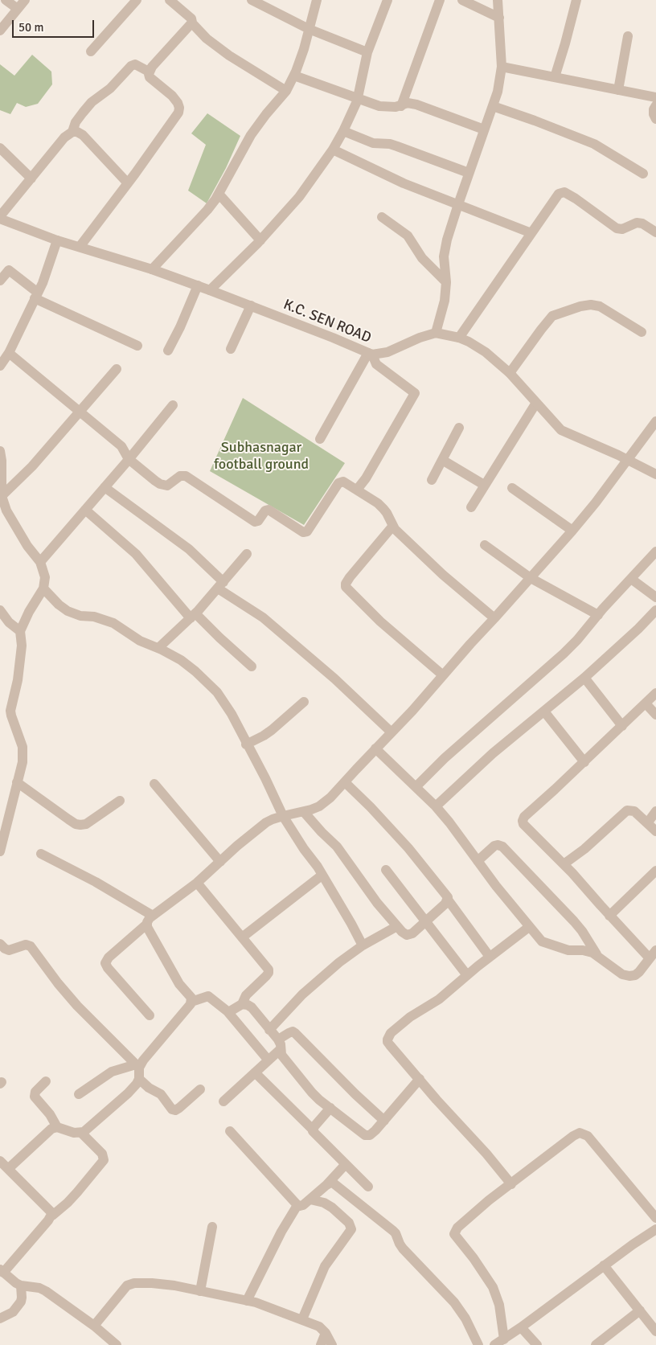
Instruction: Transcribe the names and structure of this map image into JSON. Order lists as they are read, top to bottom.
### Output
{
  "streets": {
    "street": ["K.C. SEN ROAD"]
  },
  "parks": ["Subhasnagar football ground"],
  "scale_bar": "50 m"
}
